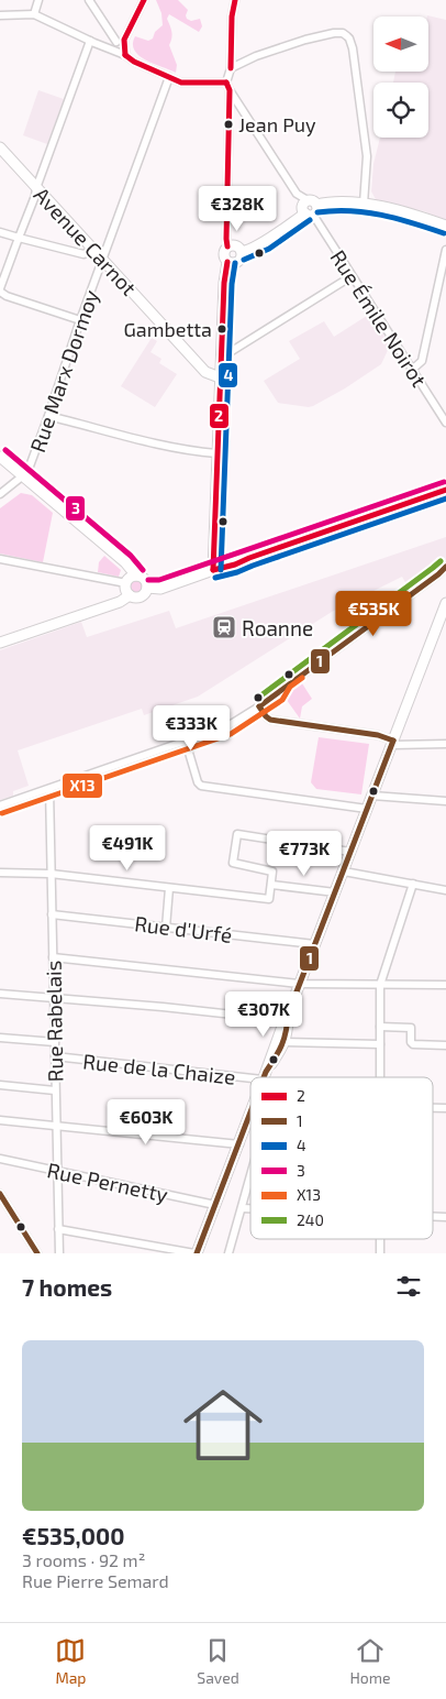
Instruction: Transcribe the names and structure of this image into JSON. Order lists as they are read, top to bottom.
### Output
{
  "streets": {
    "main road": ["Avenue Carnot"],
    "street": [
      "Rue Émile Noirot",
      "Rue Marx Dormoy",
      "Rue d'Urfé",
      "Rue Rabelais",
      "Rue de la Chaize",
      "Rue Pernetty"
    ]
  },
  "crossings": [
    ["Avenue Carnot", "Rue Marx Dormoy"],
    ["Rue d'Urfé", "Rue Rabelais"],
    ["Rue Rabelais", "Rue de la Chaize"],
    ["Rue Rabelais", "Rue Pernetty"]
  ],
  "places": {
    "other": ["Jean Puy", "Gambetta"],
    "station": ["Roanne"]
  },
  "lines": [
    "transit line 2",
    "transit line 4",
    "transit line 3",
    "transit line 240",
    "transit line 1",
    "transit line X13"
  ],
  "legend": [
    "2",
    "1",
    "4",
    "3",
    "X13",
    "240"
  ],
  "north": "left",
  "page": {
    "price": [
      "€328K",
      "€535K",
      "€333K",
      "€491K",
      "€773K",
      "€307K",
      "€603K"
    ],
    "heading": "7 homes",
    "list": [
      {
        "name": "€535,000",
        "note": "3 rooms · 92 m² · Rue Pierre Semard"
      }
    ],
    "tabs": ["Map", "Saved", "Home"]
  }
}
